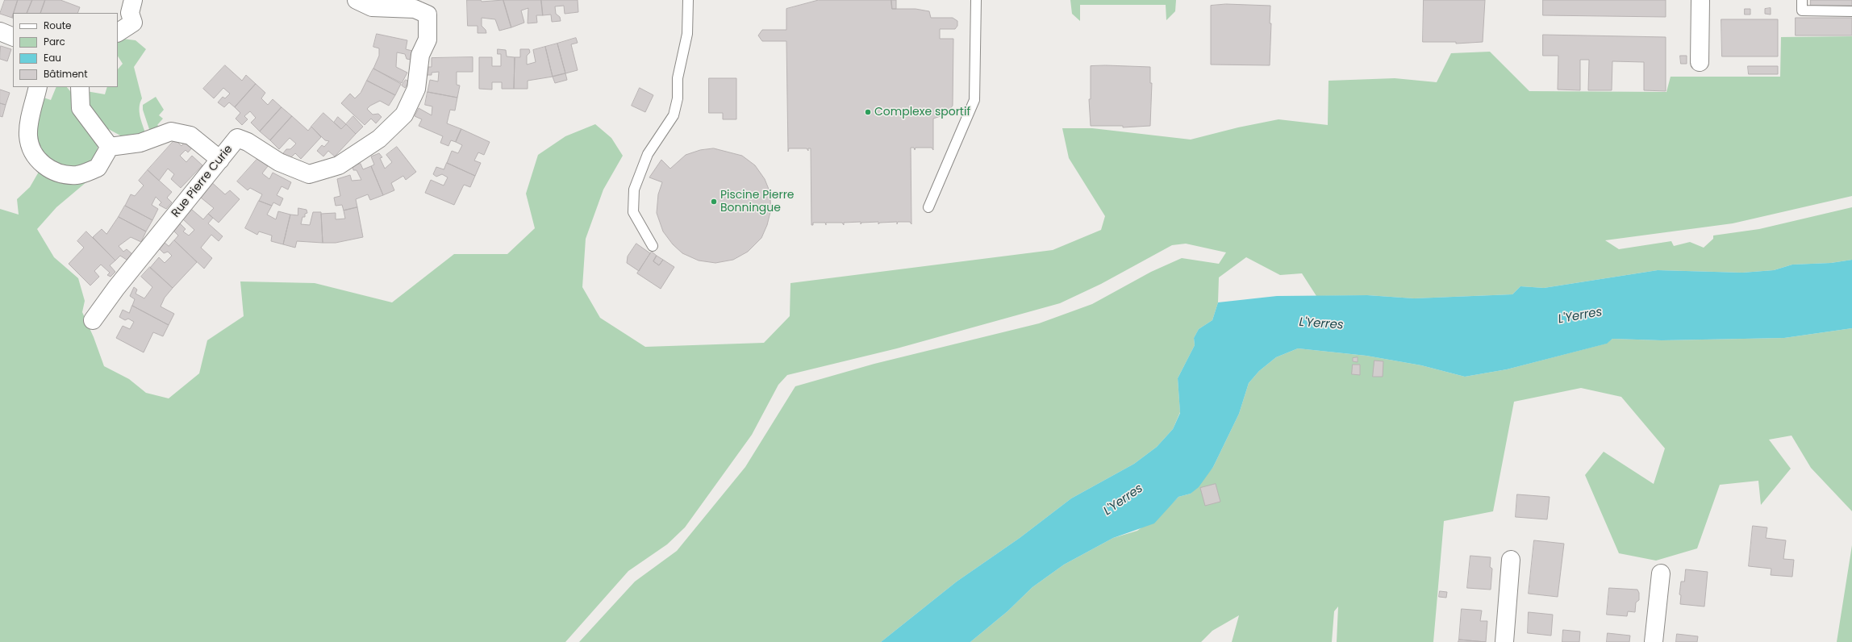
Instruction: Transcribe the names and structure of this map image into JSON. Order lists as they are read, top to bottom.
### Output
{
  "streets": {
    "street": ["Rue Pierre Curie"]
  },
  "water": ["L'Yerres"],
  "places": ["Complexe sportif", "Piscine Pierre Bonningue"],
  "legend": [
    "Route",
    "Parc",
    "Eau",
    "Bâtiment"
  ]
}
